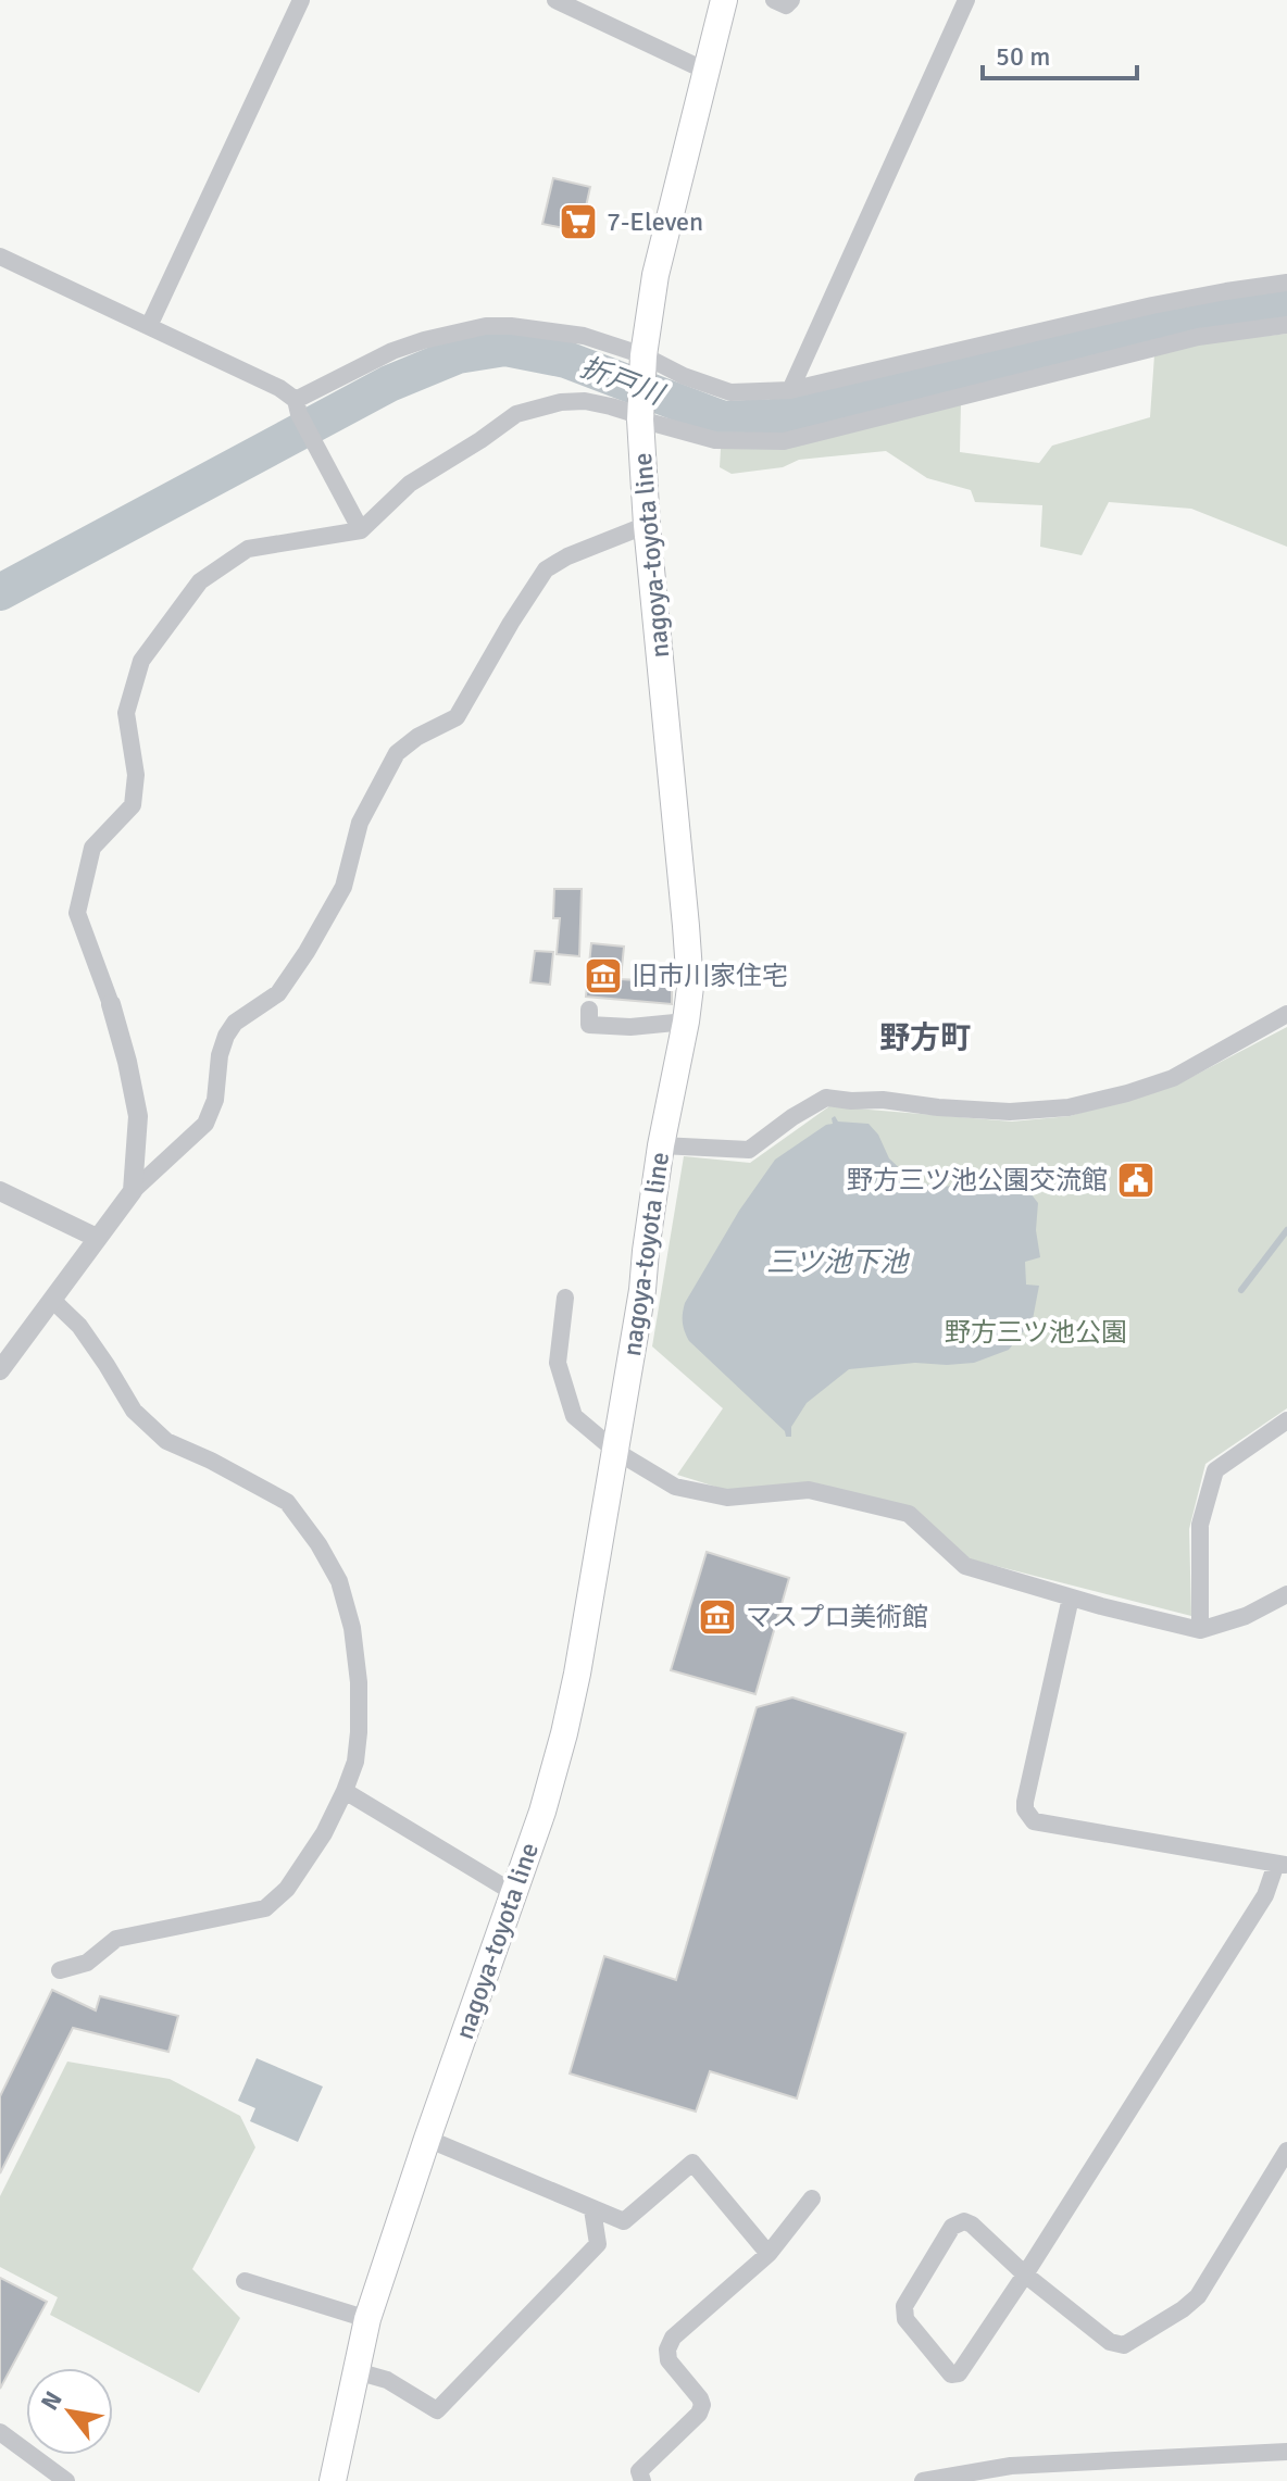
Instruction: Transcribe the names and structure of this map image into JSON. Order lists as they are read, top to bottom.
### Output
{
  "streets": {
    "main road": ["nagoya-toyota line"]
  },
  "districts": ["野方町"],
  "water": ["折戸川", "三ツ池下池"],
  "parks": ["野方三ツ池公園"],
  "places": {
    "supermarket": ["7-Eleven"],
    "museum": ["旧市川家住宅", "マスプロ美術館"],
    "public building": ["野方三ツ池公園交流館"]
  },
  "scale_bar": "50 m",
  "north": "top left"
}
